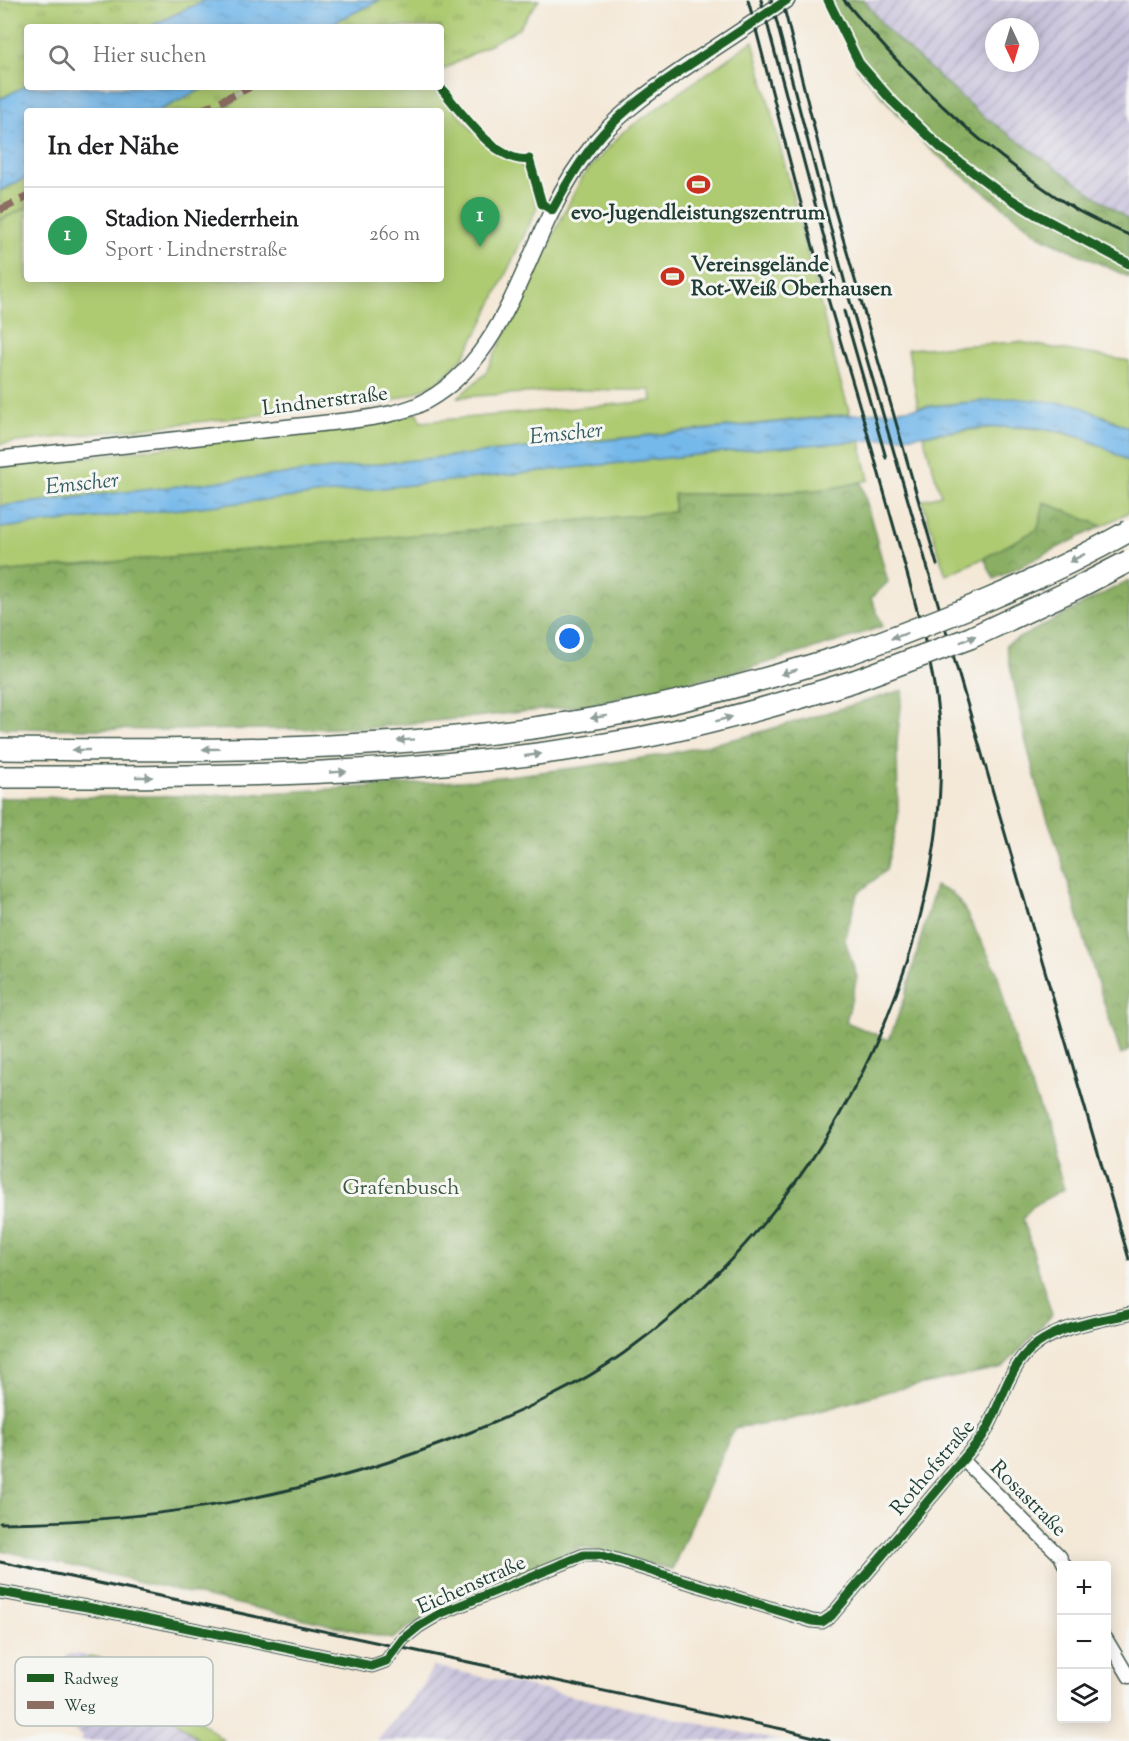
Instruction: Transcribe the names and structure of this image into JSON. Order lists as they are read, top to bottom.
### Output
{
  "streets": {
    "street": [
      "Lindnerstraße",
      "Rothofstraße",
      "Rosastraße",
      "Eichenstraße"
    ]
  },
  "crossings": [
    ["Rothofstraße", "Rosastraße"],
    ["Rothofstraße", "Eichenstraße"]
  ],
  "water": ["Emscher"],
  "parks": ["Grafenbusch"],
  "places": {
    "sports": ["evo-Jugendleistungszentrum", "Vereinsgelände Rot-Weiß Oberhausen"]
  },
  "legend": ["Radweg", "Weg"],
  "north": "bottom",
  "page": {
    "search": "Hier suchen",
    "heading": "In der Nähe",
    "list": [
      {
        "mark": "1",
        "name": "Stadion Niederrhein",
        "note": "Sport · Lindnerstraße",
        "value": "260 m"
      }
    ],
    "pins": "1",
    "map_buttons": ["+", "−"]
  }
}
